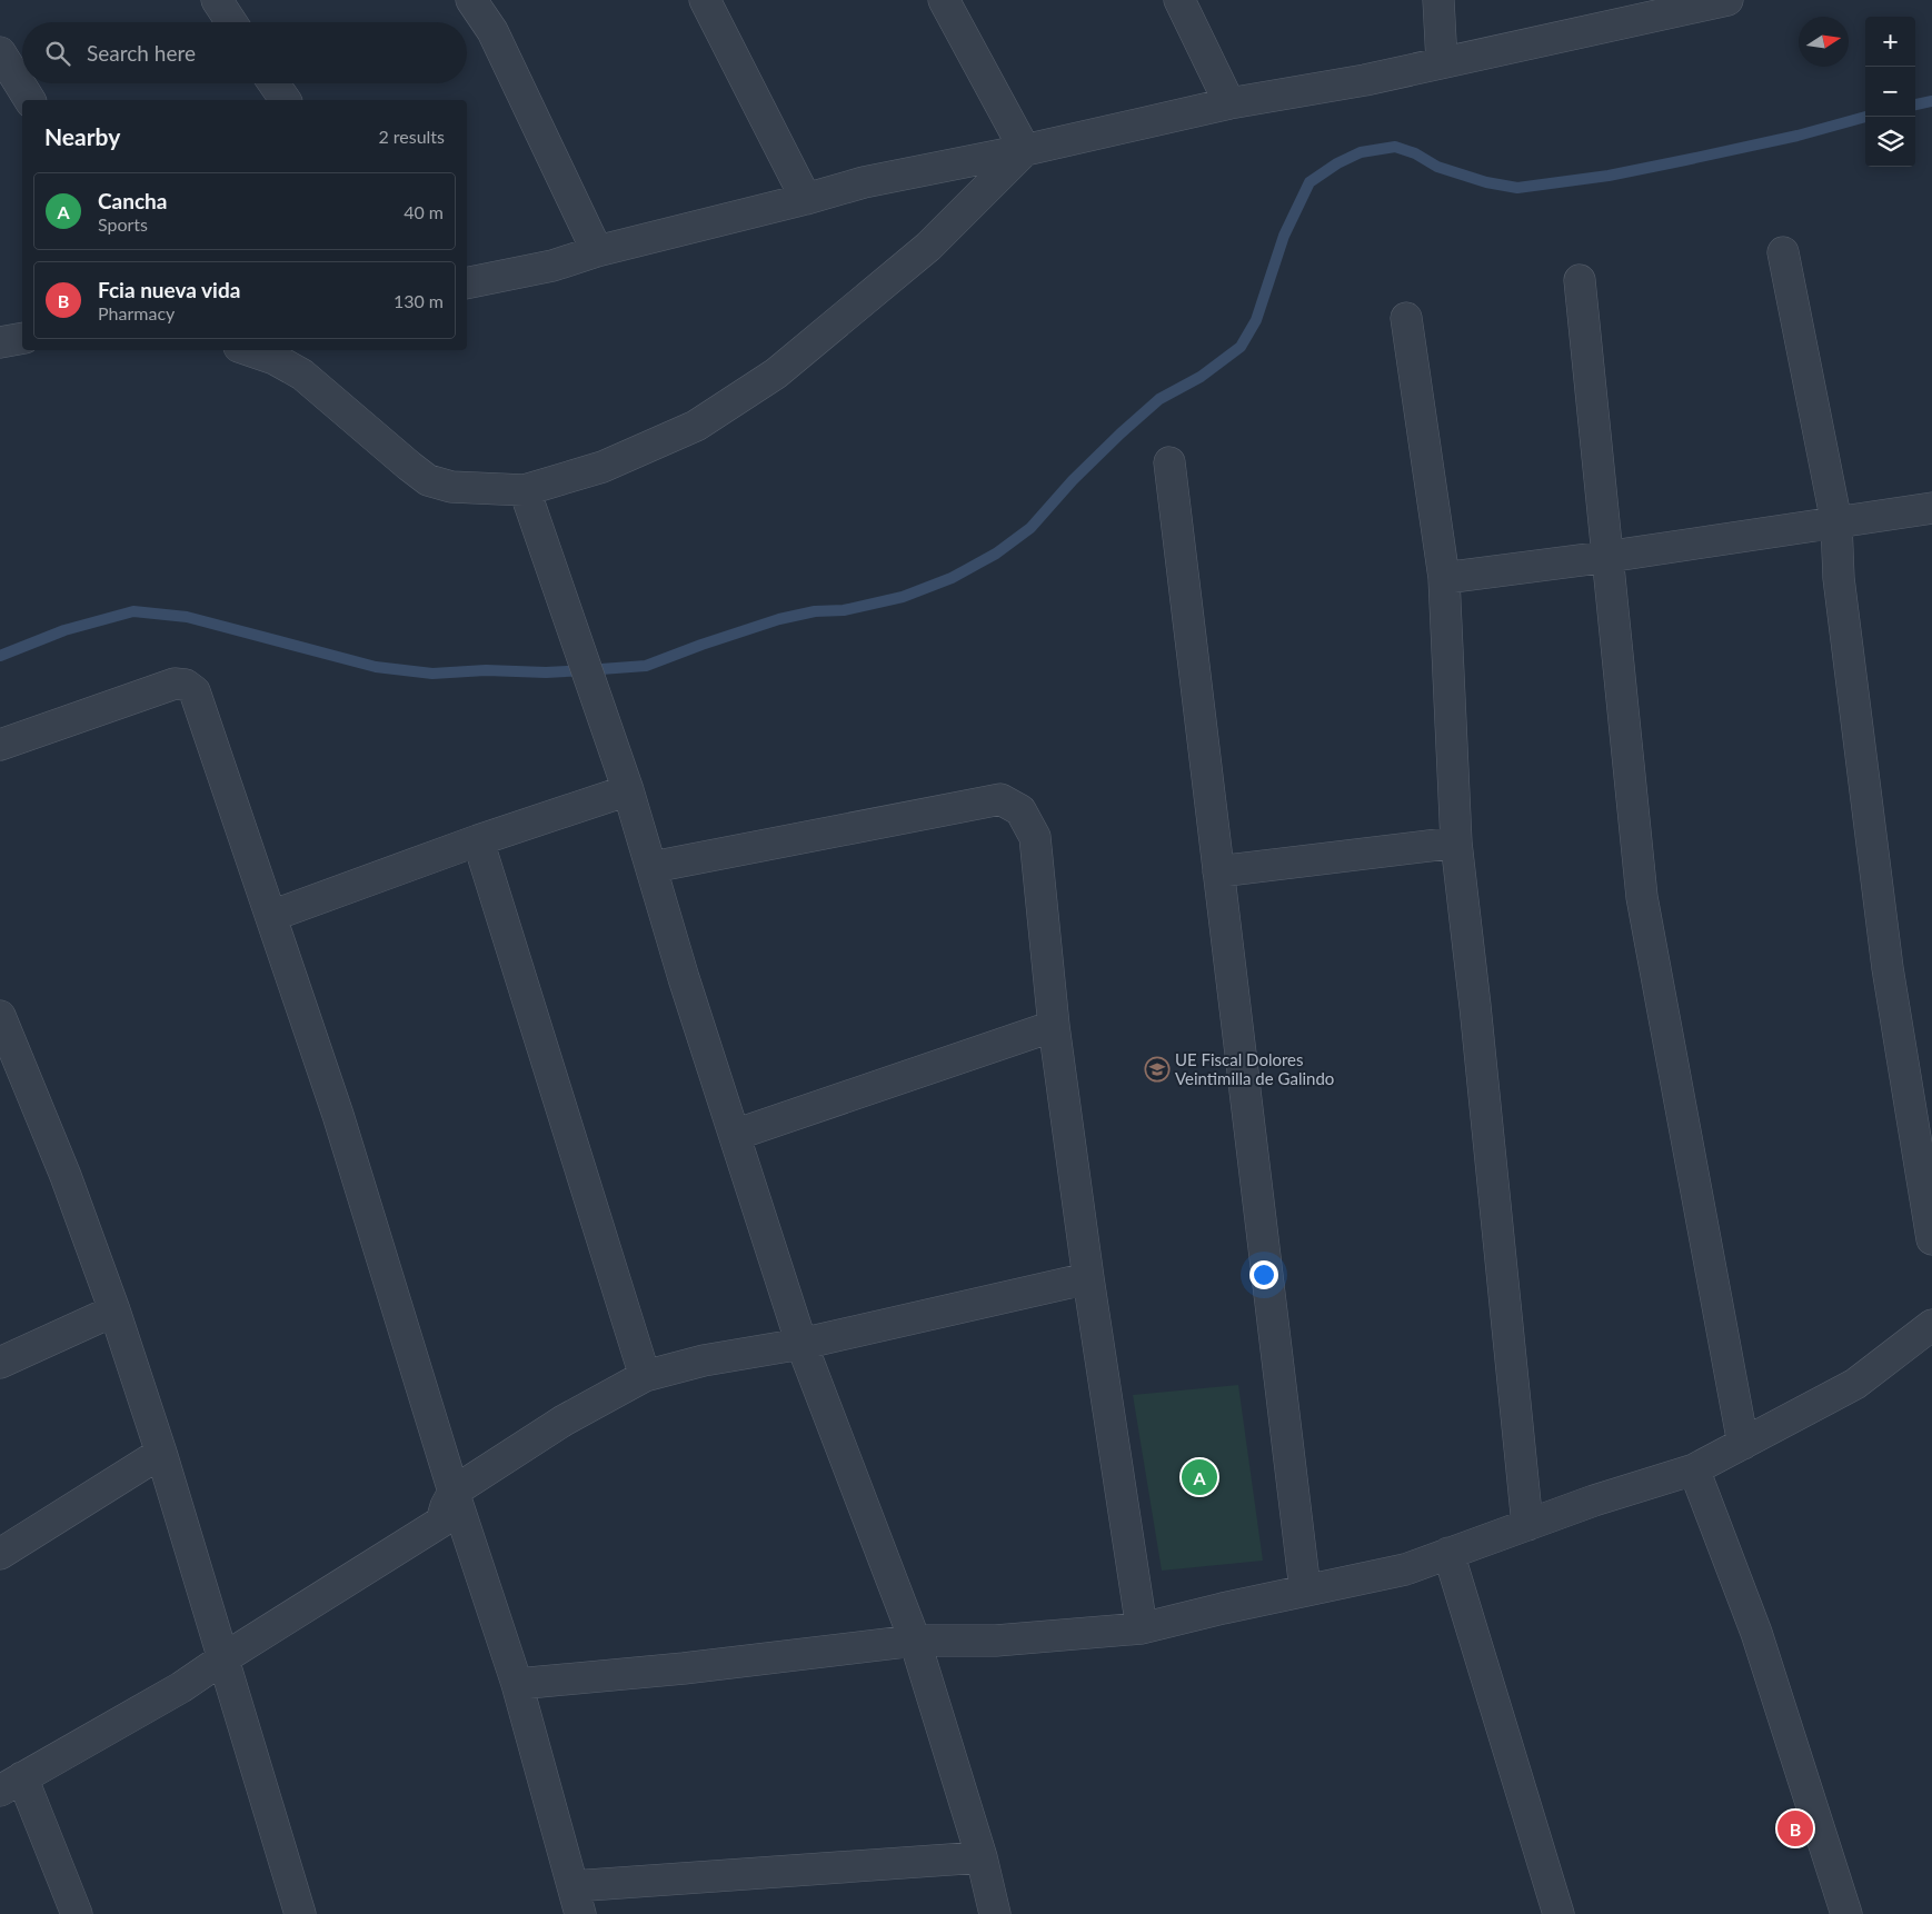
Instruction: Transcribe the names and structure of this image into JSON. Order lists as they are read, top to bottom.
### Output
{
  "places": {
    "school or university": ["UE Fiscal Dolores Veintimilla de Galindo"]
  },
  "north": "right",
  "page": {
    "map_buttons": ["+", "−"],
    "search": "Search here",
    "heading": ["Nearby", "2 results"],
    "list": [
      {
        "mark": "A",
        "name": "Cancha",
        "note": "Sports",
        "value": "40 m"
      },
      {
        "mark": "B",
        "name": "Fcia nueva vida",
        "note": "Pharmacy",
        "value": "130 m"
      }
    ],
    "pins": ["A", "B"]
  }
}
